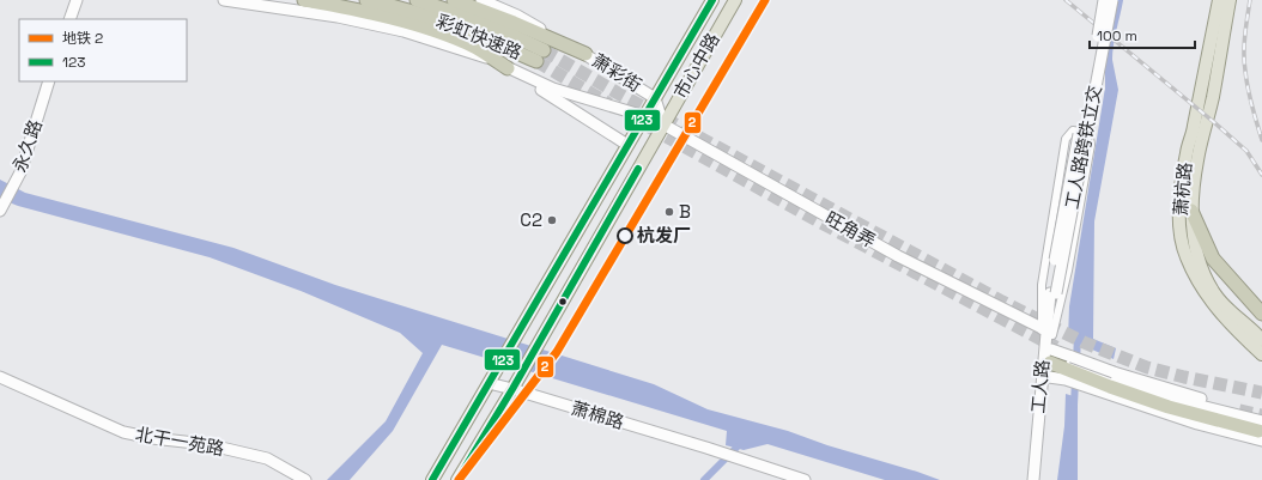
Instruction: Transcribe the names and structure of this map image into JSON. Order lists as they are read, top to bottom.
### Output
{
  "streets": {
    "highway": ["彩虹快速路"],
    "main road": [
      "市心中路",
      "萧彩街",
      "永久路",
      "工人路跨铁立交",
      "萧杭路",
      "旺角弄",
      "工人路",
      "萧棉路",
      "北干一苑路"
    ]
  },
  "crossings": [
    ["市心中路", "萧彩街"],
    ["市心中路", "旺角弄"],
    ["市心中路", "萧棉路"],
    ["萧彩街", "旺角弄"],
    ["工人路跨铁立交", "工人路"]
  ],
  "places": ["B", "C2", "杭发厂"],
  "lines": ["metro line 2", "transit line 123"],
  "legend": ["地铁 2", "123"],
  "scale_bar": "100 m"
}
